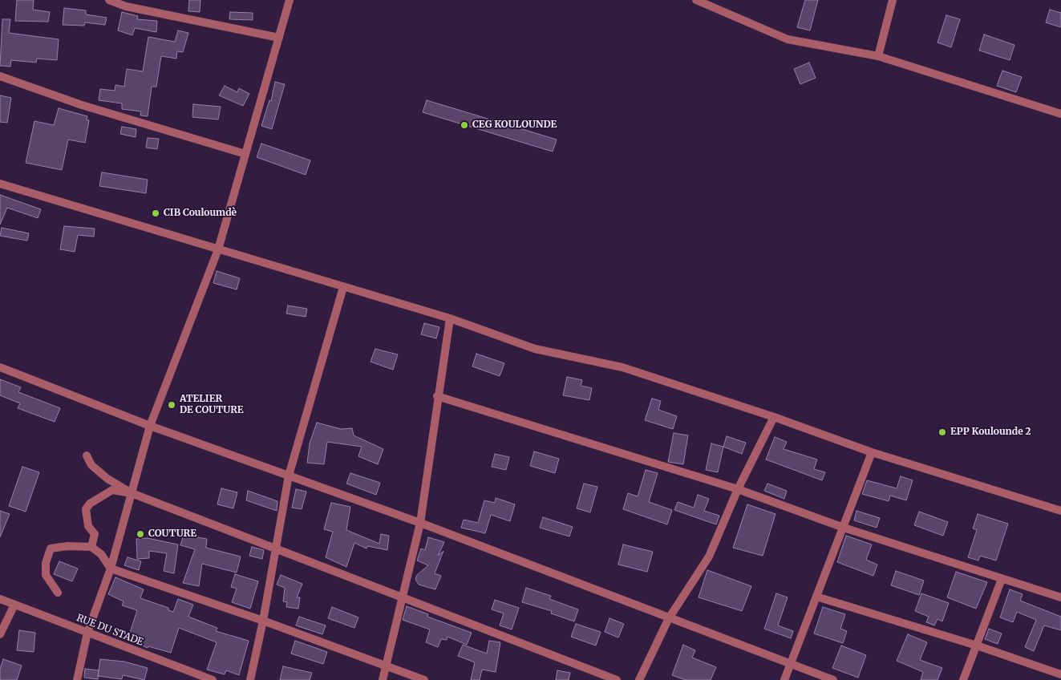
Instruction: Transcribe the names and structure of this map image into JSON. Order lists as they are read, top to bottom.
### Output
{
  "streets": {
    "street": ["RUE DU STADE"]
  },
  "places": [
    "CEG KOULOUNDE",
    "CIB Couloumdè",
    "ATELIER DE COUTURE",
    "EPP Koulounde 2",
    "COUTURE"
  ]
}
